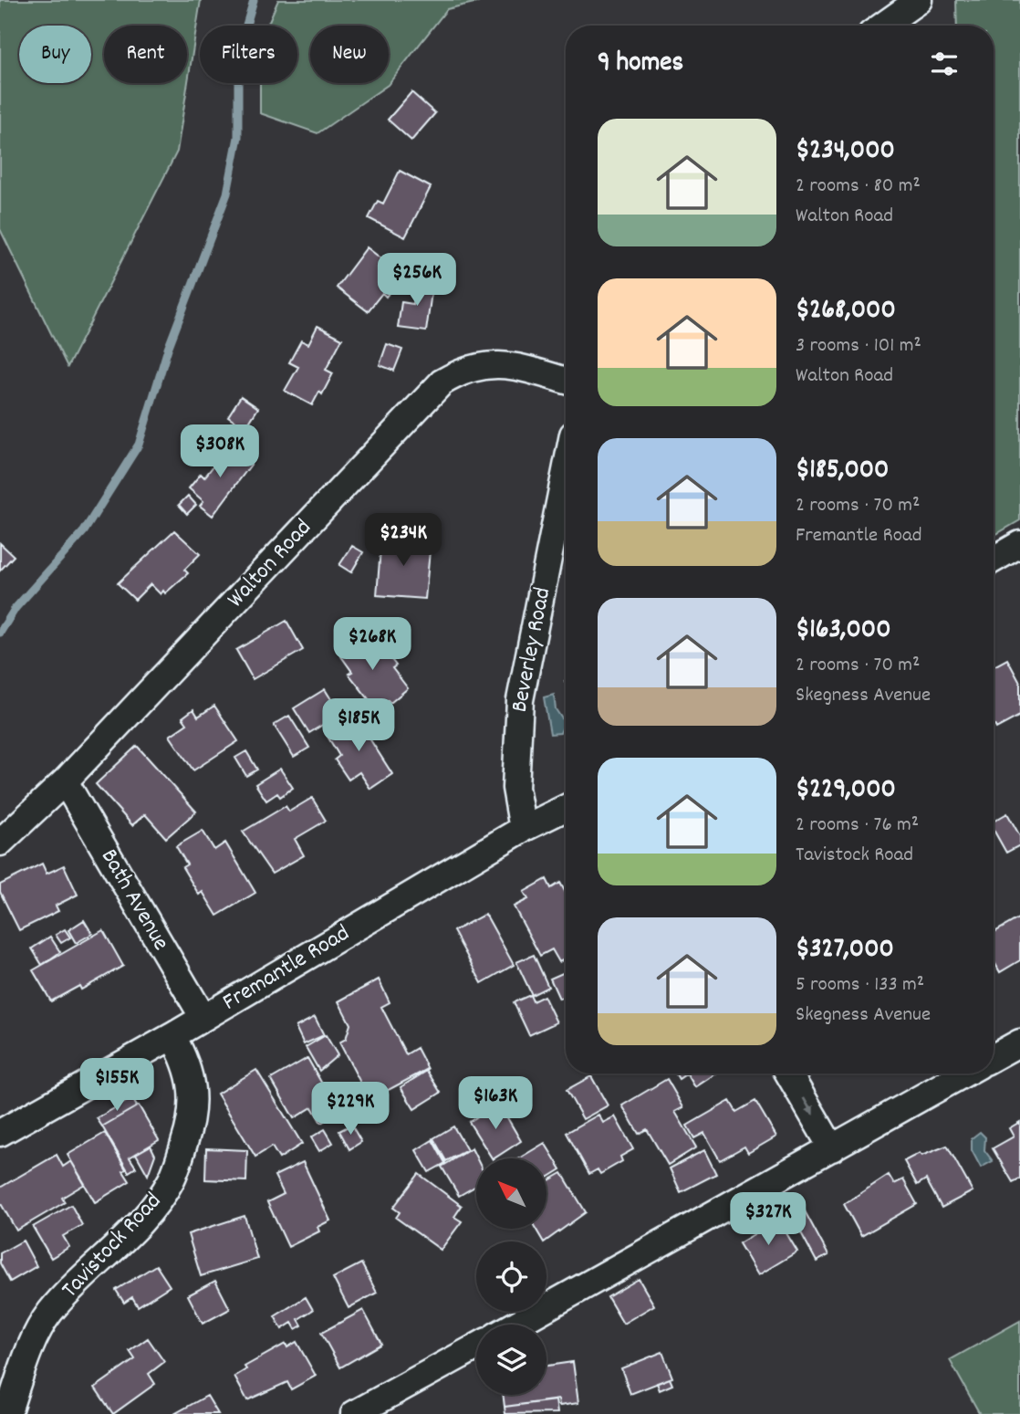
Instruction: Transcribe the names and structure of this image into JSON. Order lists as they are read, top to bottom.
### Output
{
  "streets": {
    "street": [
      "Walton Road",
      "Beverley Road",
      "Bath Avenue",
      "Fremantle Road",
      "Tavistock Road"
    ]
  },
  "crossings": [
    ["Walton Road", "Bath Avenue"],
    ["Beverley Road", "Fremantle Road"],
    ["Bath Avenue", "Fremantle Road"],
    ["Fremantle Road", "Tavistock Road"]
  ],
  "north": "top left",
  "page": {
    "chip": [
      "Buy",
      "Rent",
      "Filters",
      "New"
    ],
    "heading": "9 homes",
    "list": [
      {
        "name": "$234,000",
        "note": "2 rooms · 80 m² · Walton Road"
      },
      {
        "name": "$268,000",
        "note": "3 rooms · 101 m² · Walton Road"
      },
      {
        "name": "$185,000",
        "note": "2 rooms · 70 m² · Fremantle Road"
      },
      {
        "name": "$163,000",
        "note": "2 rooms · 70 m² · Skegness Avenue"
      },
      {
        "name": "$229,000",
        "note": "2 rooms · 76 m² · Tavistock Road"
      },
      {
        "name": "$327,000",
        "note": "5 rooms · 133 m² · Skegness Avenue"
      }
    ],
    "price": [
      "$256K",
      "$308K",
      "$234K",
      "$268K",
      "$185K",
      "$155K",
      "$163K",
      "$229K",
      "$327K"
    ]
  }
}
